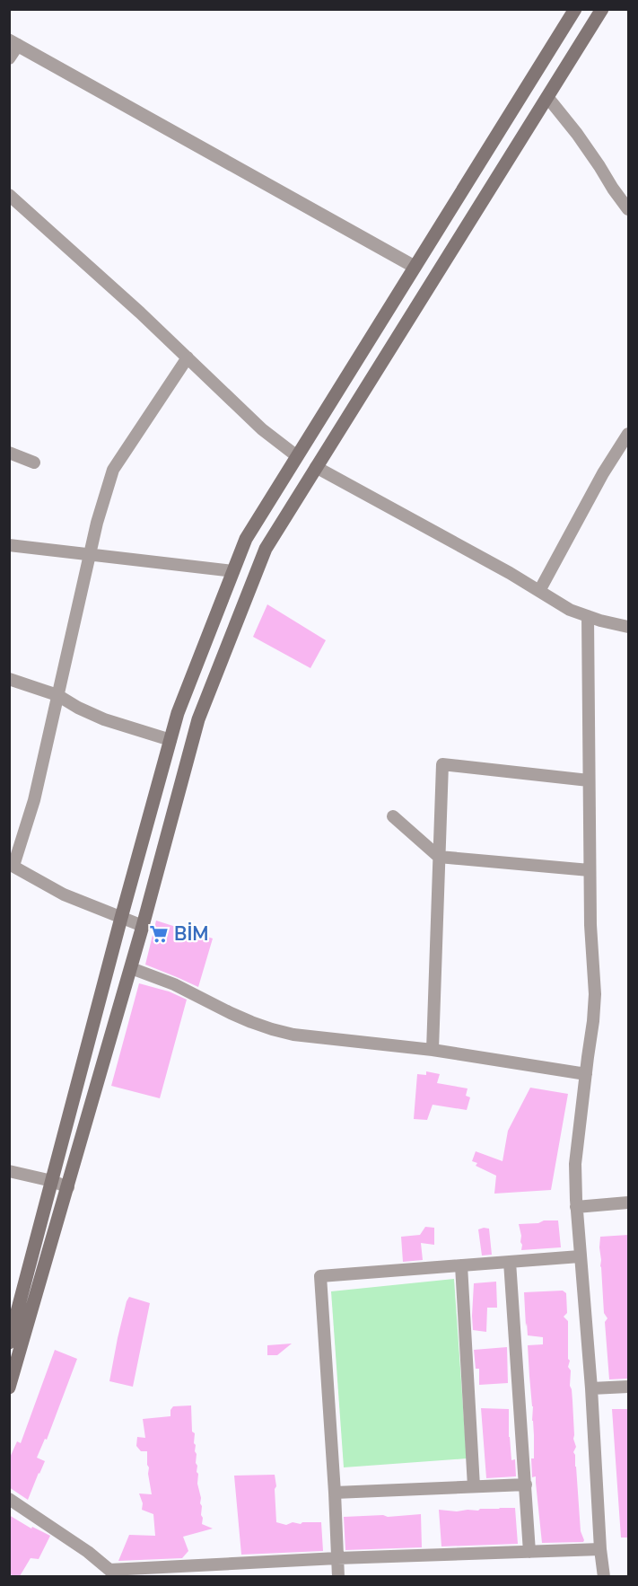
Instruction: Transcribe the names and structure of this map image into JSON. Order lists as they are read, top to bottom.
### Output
{
  "places": {
    "supermarket": ["BİM"]
  }
}
